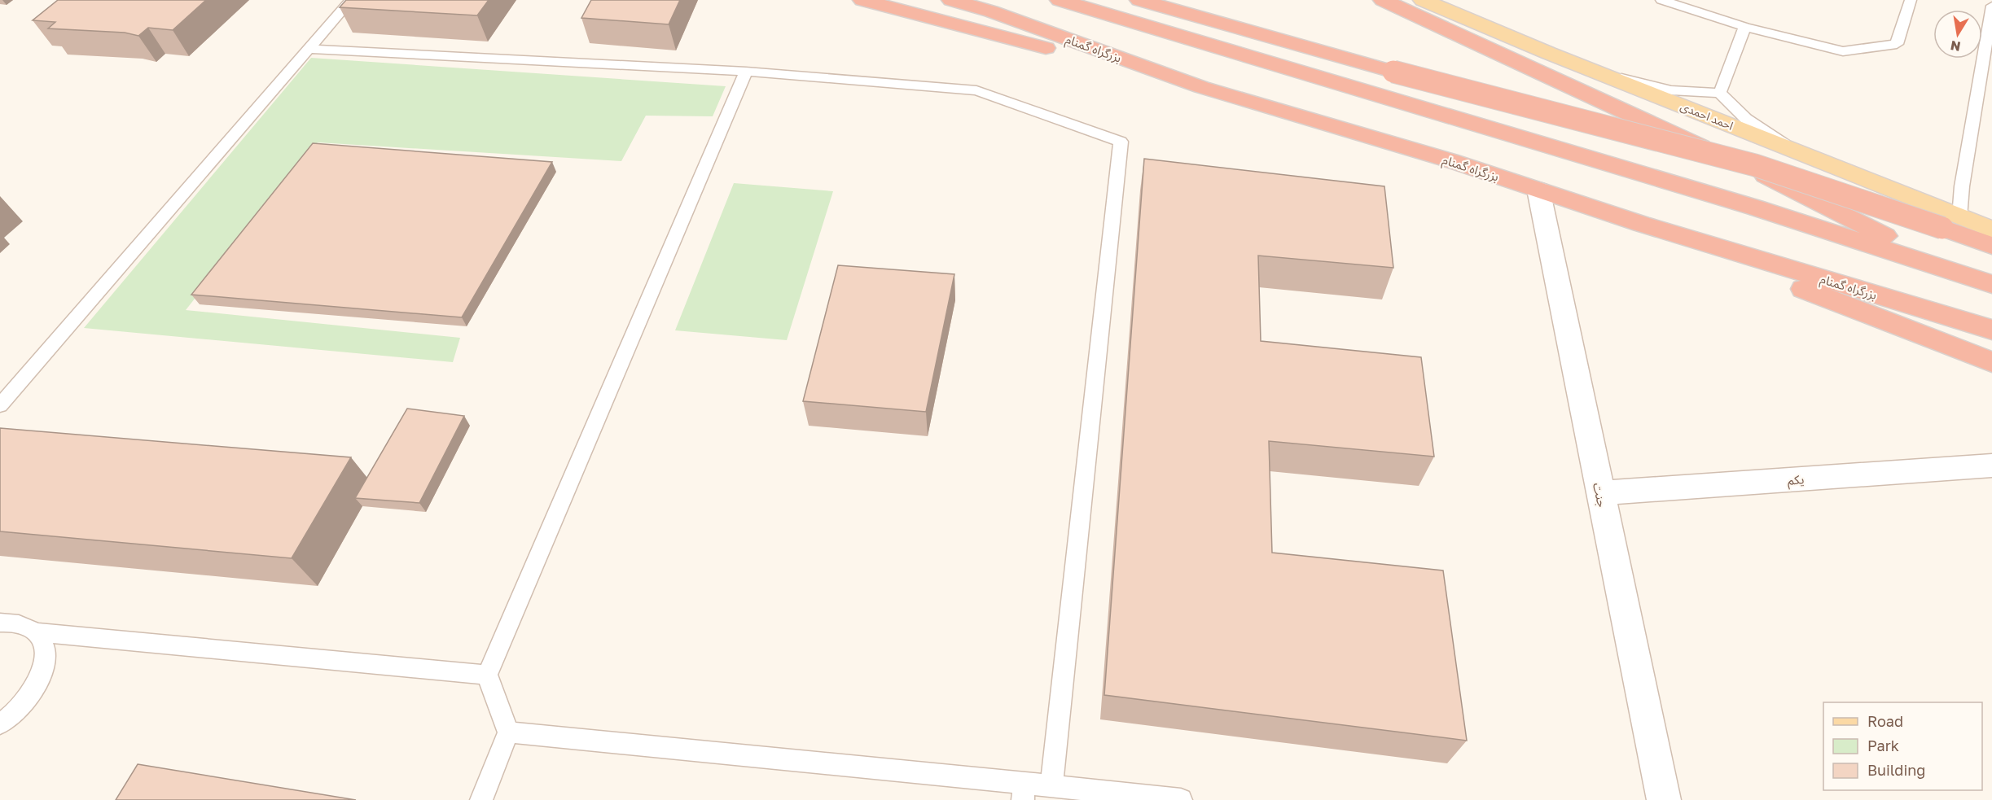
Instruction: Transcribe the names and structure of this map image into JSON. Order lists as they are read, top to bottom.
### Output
{
  "streets": {
    "highway": ["بزرگراه گمنام"],
    "main road": ["احمد احمدی"],
    "street": ["یکم", "جنت"]
  },
  "crossings": [
    ["بزرگراه گمنام", "جنت"],
    ["یکم", "جنت"]
  ],
  "legend": ["Road", "Park", "Building"],
  "north": "bottom"
}
